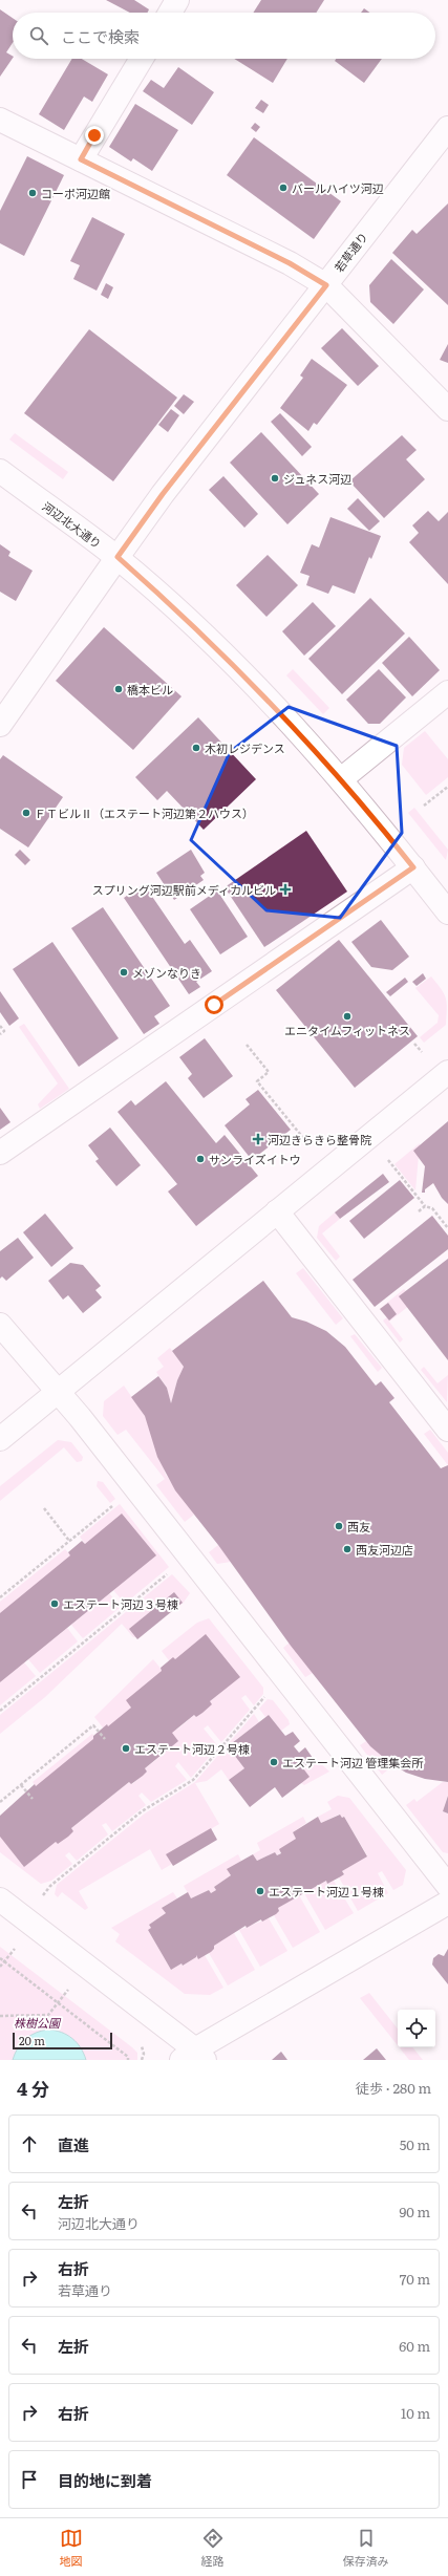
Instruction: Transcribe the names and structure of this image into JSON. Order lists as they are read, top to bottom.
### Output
{
  "streets": {
    "street": ["若草通り", "河辺北大通り"]
  },
  "crossings": [
    ["若草通り", "河辺北大通り"]
  ],
  "parks": ["株樹公園"],
  "places": {
    "other": [
      "バールハイツ河辺",
      "コーポ河辺館",
      "ジュネス河辺",
      "橋本ビル",
      "木初レジデンス",
      "ＦＴビルⅡ（エステート河辺第２ハウス）",
      "メゾンなりき",
      "エニタイムフィットネス",
      "サンライズイトウ",
      "西友",
      "西友河辺店",
      "エステート河辺３号棟",
      "エステート河辺２号棟",
      "エステート河辺 管理集会所",
      "エステート河辺１号棟"
    ],
    "health": ["スプリング河辺駅前メディカルビル", "河辺きらきら整骨院"]
  },
  "scale_bar": "20 m",
  "page": {
    "search": "ここで検索",
    "scale": "20 m",
    "heading": ["4 分", "徒歩 · 280 m"],
    "list": [
      ["直進", "50 m"],
      ["左折", "河辺北大通り", "90 m"],
      ["右折", "若草通り", "70 m"],
      ["左折", "60 m"],
      ["右折", "10 m"],
      "目的地に到着"
    ],
    "nav": ["地図", "経路", "保存済み"]
  }
}
